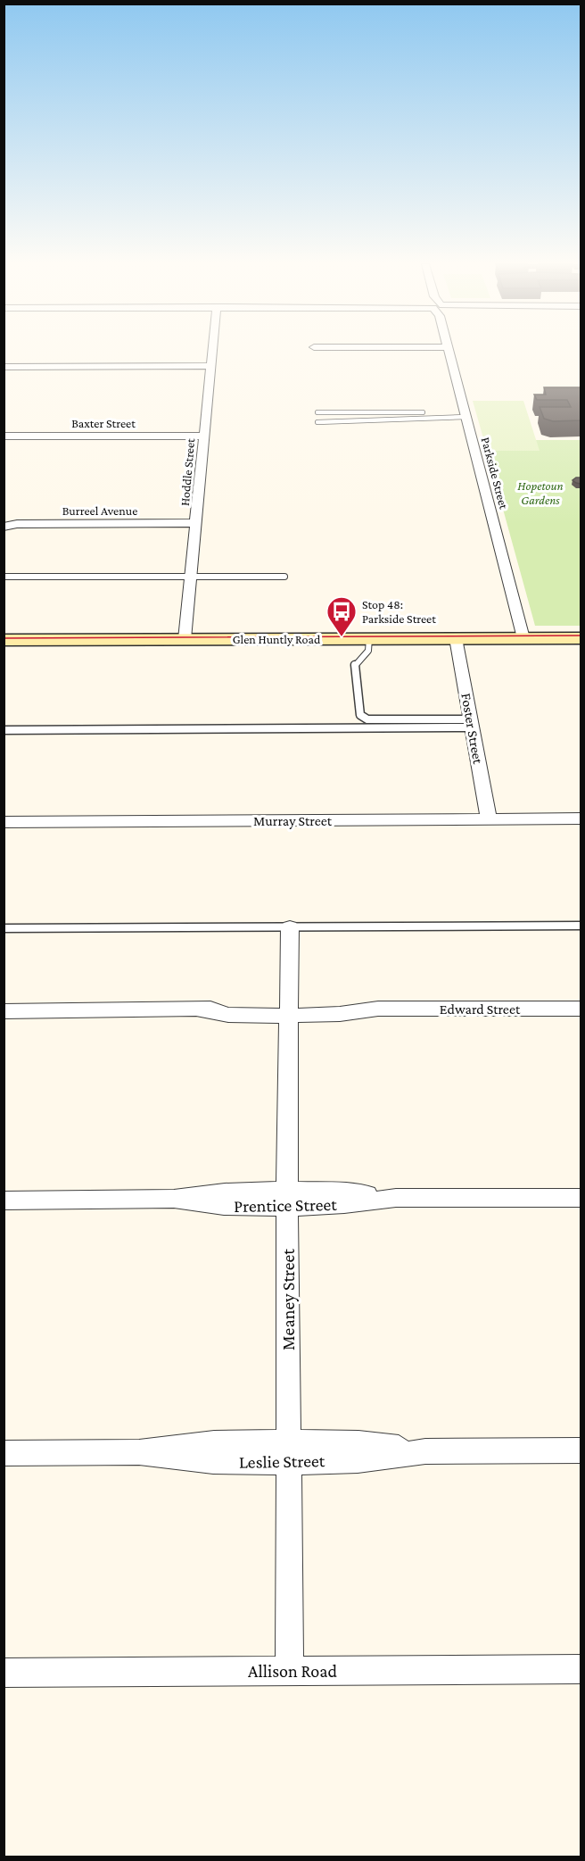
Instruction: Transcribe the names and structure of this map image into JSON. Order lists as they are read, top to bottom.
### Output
{
  "streets": {
    "street": [
      "Baxter Street",
      "Hoddle Street",
      "Parkside Street",
      "Burreel Avenue",
      "Glen Huntly Road",
      "Foster Street",
      "Murray Street",
      "Edward Street",
      "Prentice Street",
      "Meaney Street",
      "Leslie Street",
      "Allison Road"
    ]
  },
  "crossings": [
    ["Baxter Street", "Hoddle Street"],
    ["Hoddle Street", "Burreel Avenue"],
    ["Hoddle Street", "Glen Huntly Road"],
    ["Parkside Street", "Glen Huntly Road"],
    ["Glen Huntly Road", "Foster Street"],
    ["Foster Street", "Murray Street"],
    ["Edward Street", "Meaney Street"],
    ["Prentice Street", "Meaney Street"],
    ["Meaney Street", "Leslie Street"],
    ["Meaney Street", "Allison Road"]
  ],
  "parks": ["Hopetoun Gardens"],
  "places": {
    "bus stop": ["Stop 48: Parkside Street"]
  }
}
